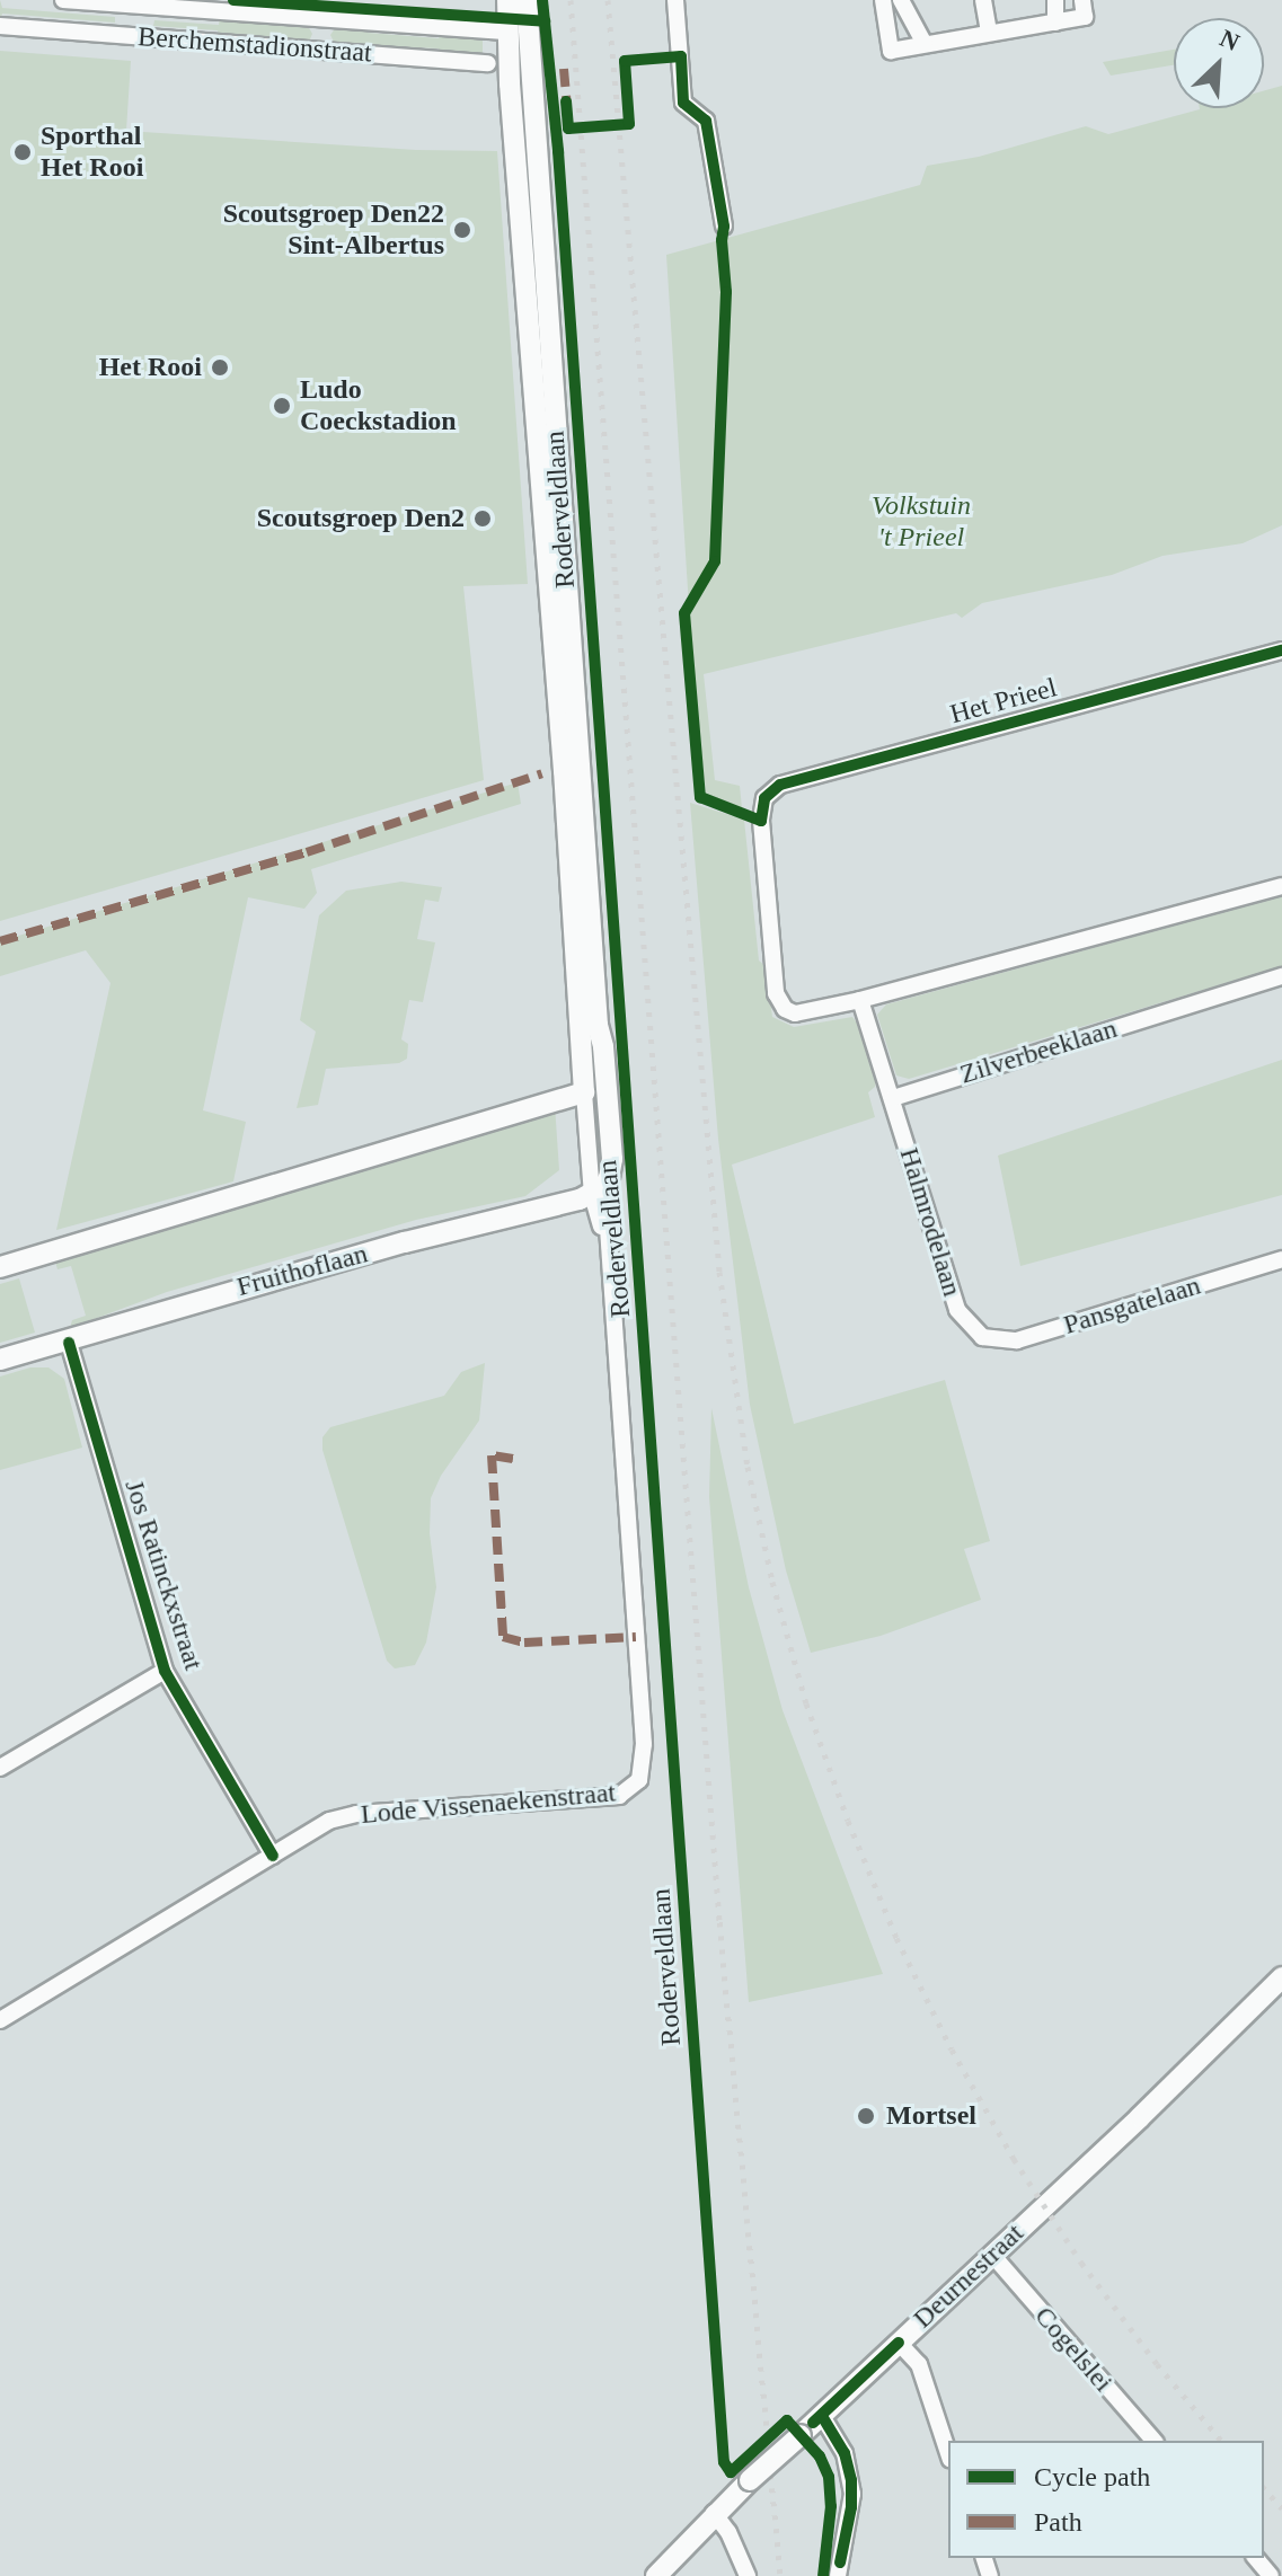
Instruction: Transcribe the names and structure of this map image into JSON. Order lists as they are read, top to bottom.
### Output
{
  "streets": {
    "street": [
      "Berchemstadionstraat",
      "Roderveldlaan",
      "Het Prieel",
      "Zilverbeeklaan",
      "Halmrodelaan",
      "Fruithoflaan",
      "Pansgatelaan",
      "Jos Ratinckxstraat",
      "Lode Vissenaekenstraat",
      "Deurnestraat",
      "Cogelslei"
    ]
  },
  "crossings": [
    ["Berchemstadionstraat", "Roderveldlaan"],
    ["Roderveldlaan", "Fruithoflaan"],
    ["Roderveldlaan", "Lode Vissenaekenstraat"],
    ["Zilverbeeklaan", "Halmrodelaan"],
    ["Halmrodelaan", "Pansgatelaan"],
    ["Fruithoflaan", "Jos Ratinckxstraat"],
    ["Jos Ratinckxstraat", "Lode Vissenaekenstraat"],
    ["Deurnestraat", "Cogelslei"]
  ],
  "parks": ["Volkstuin 't Prieel"],
  "places": [
    "Sporthal Het Rooi",
    "Scoutsgroep Den22 Sint-Albertus",
    "Het Rooi",
    "Ludo Coeckstadion",
    "Scoutsgroep Den2",
    "Mortsel"
  ],
  "legend": ["Cycle path", "Path"],
  "north": "top right"
}
